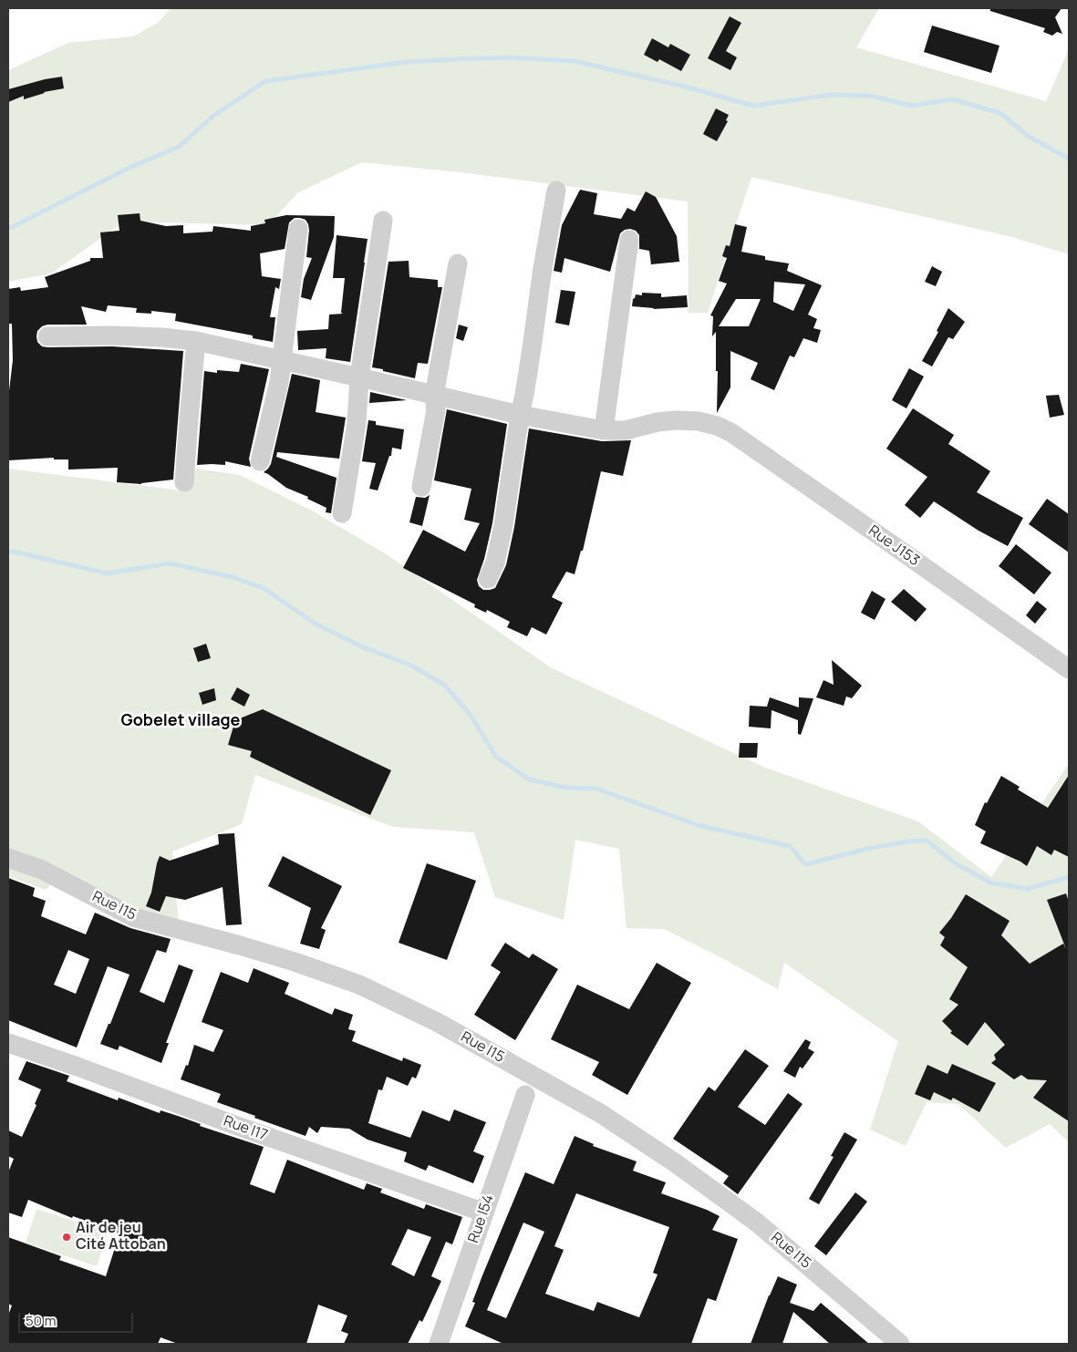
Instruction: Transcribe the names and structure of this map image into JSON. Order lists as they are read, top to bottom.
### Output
{
  "streets": {
    "street": [
      "Rue J153",
      "Rue I15",
      "Rue I17",
      "Rue I54"
    ]
  },
  "crossings": [
    ["Rue I17", "Rue I54"]
  ],
  "districts": ["Gobelet village"],
  "places": ["Air de jeu Cité Attoban"],
  "scale_bar": "50 m"
}
